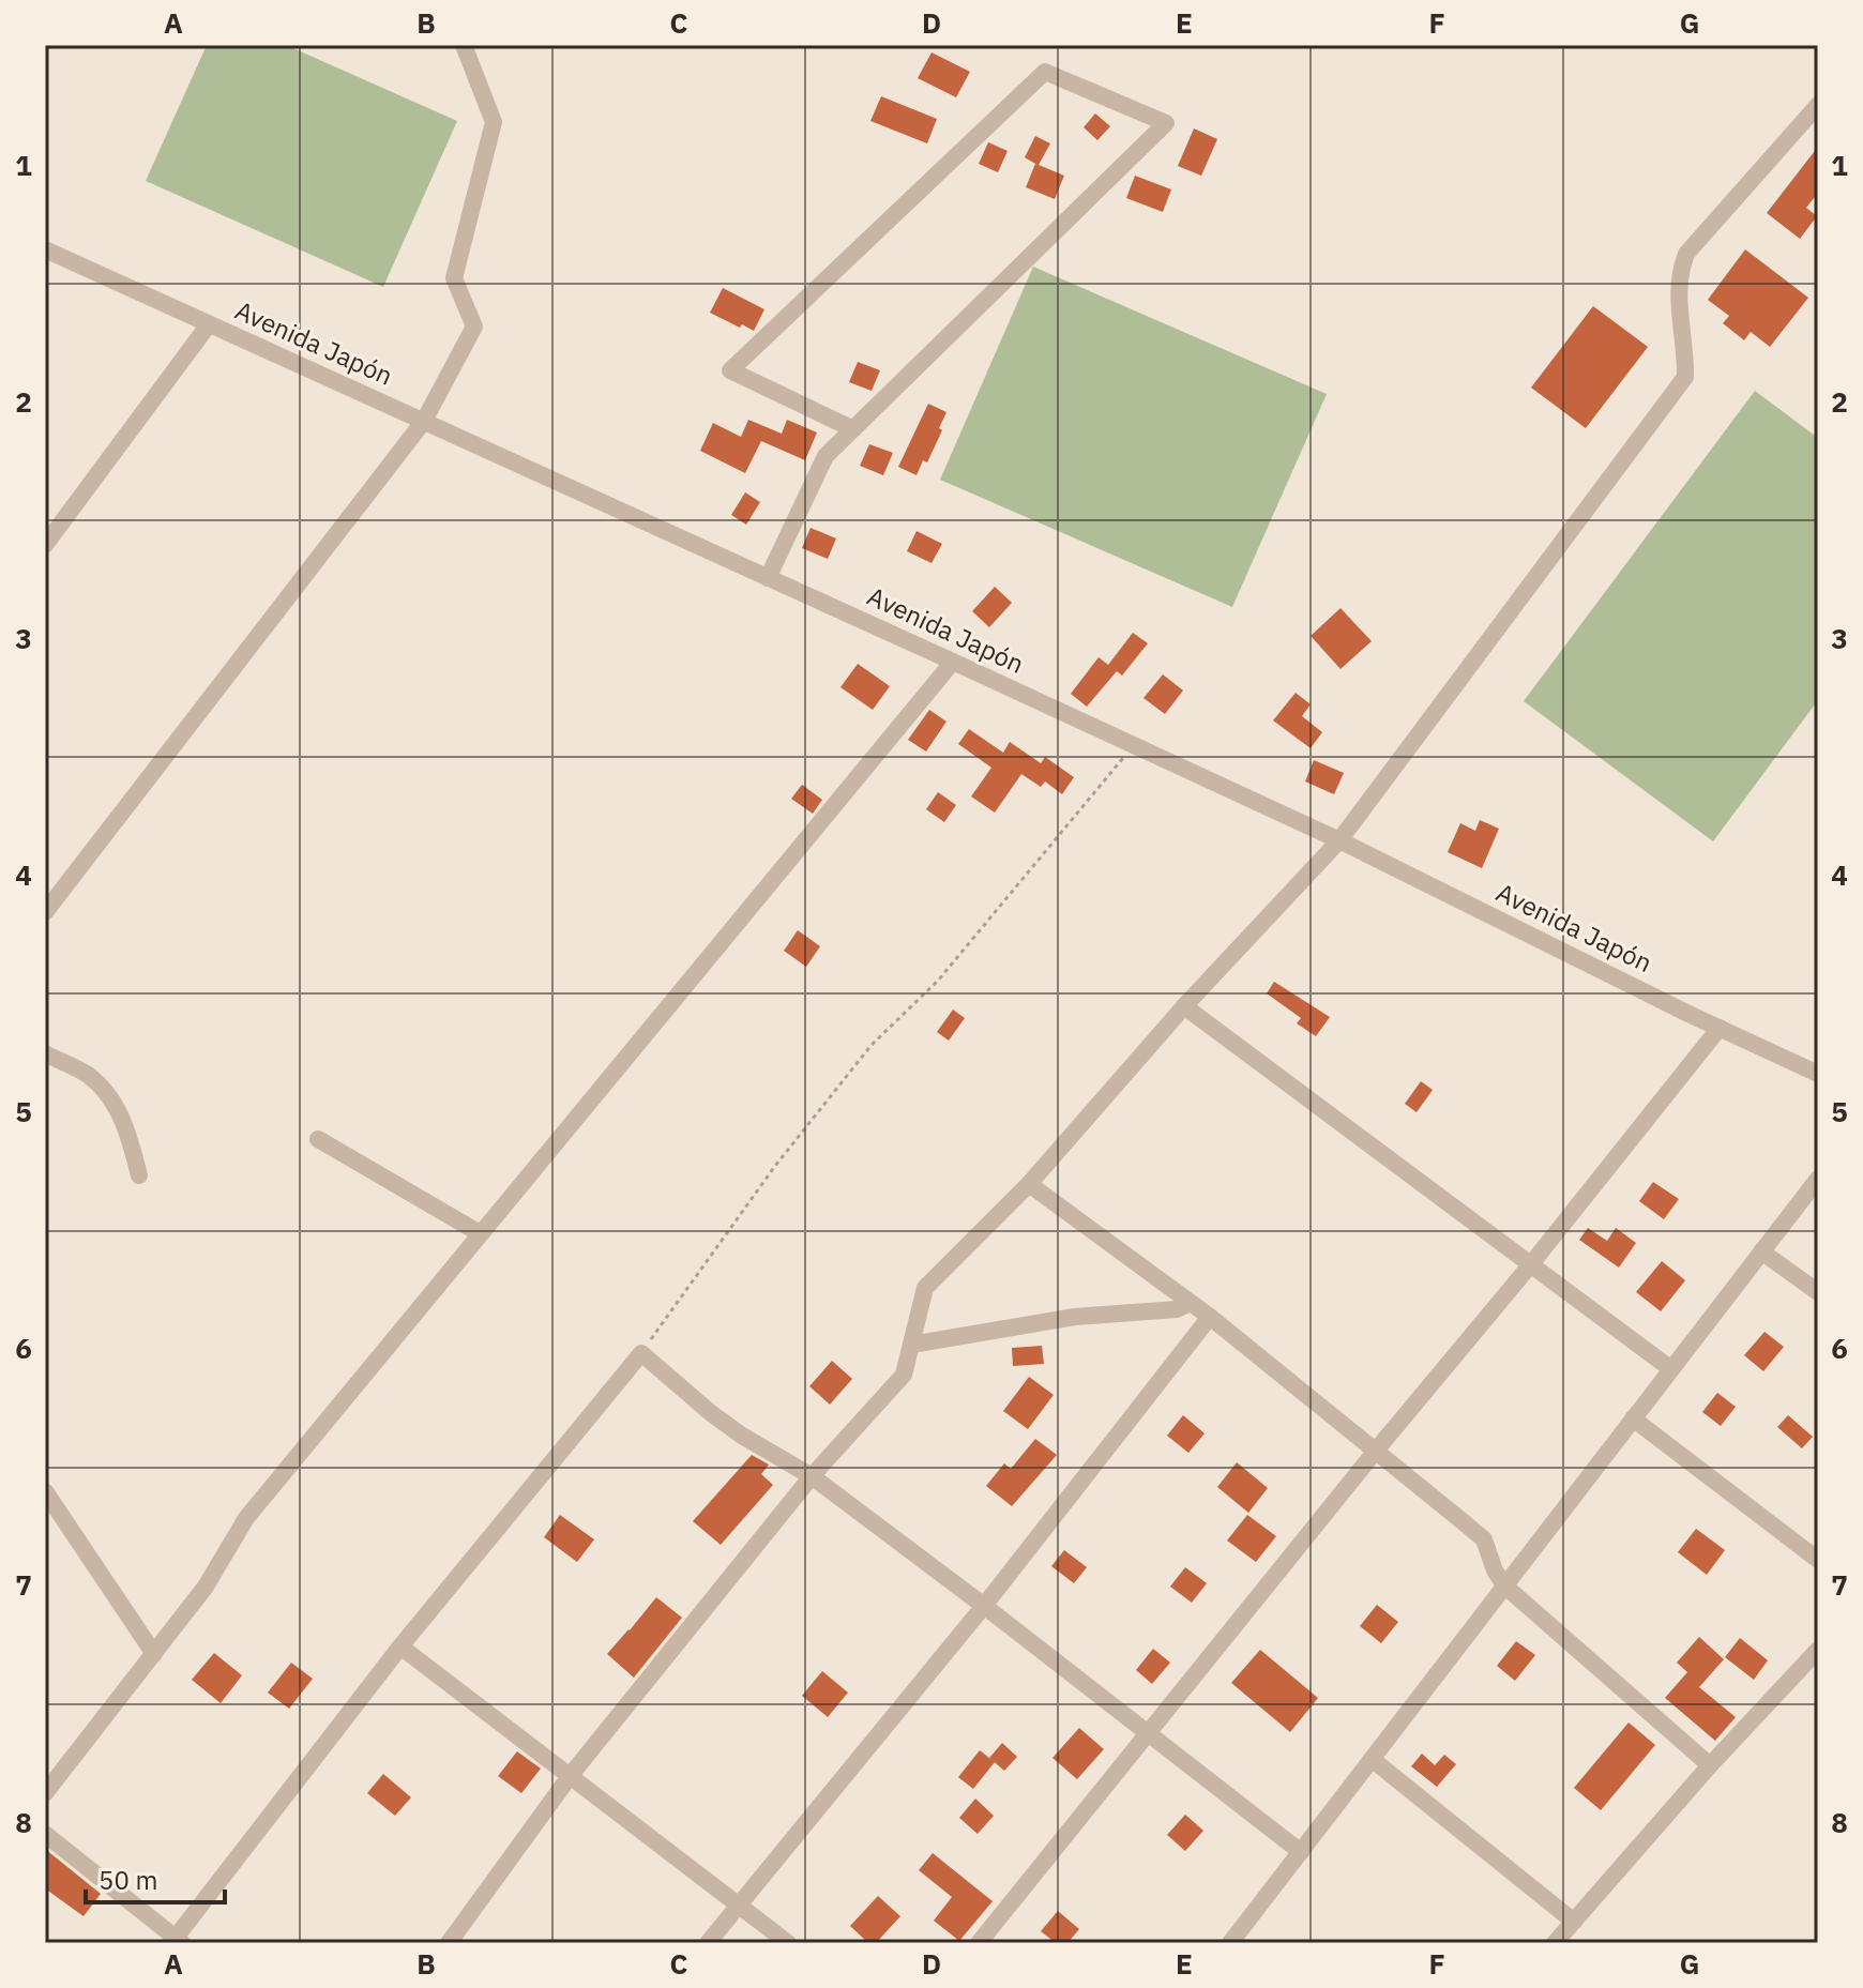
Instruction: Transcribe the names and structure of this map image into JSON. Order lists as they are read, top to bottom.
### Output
{
  "streets": {
    "street": ["Avenida Japón"]
  },
  "scale_bar": "50 m",
  "grid": {
    "columns": [
      "A",
      "B",
      "C",
      "D",
      "E",
      "F",
      "G"
    ],
    "rows": [
      "1",
      "2",
      "3",
      "4",
      "5",
      "6",
      "7",
      "8"
    ]
  }
}
